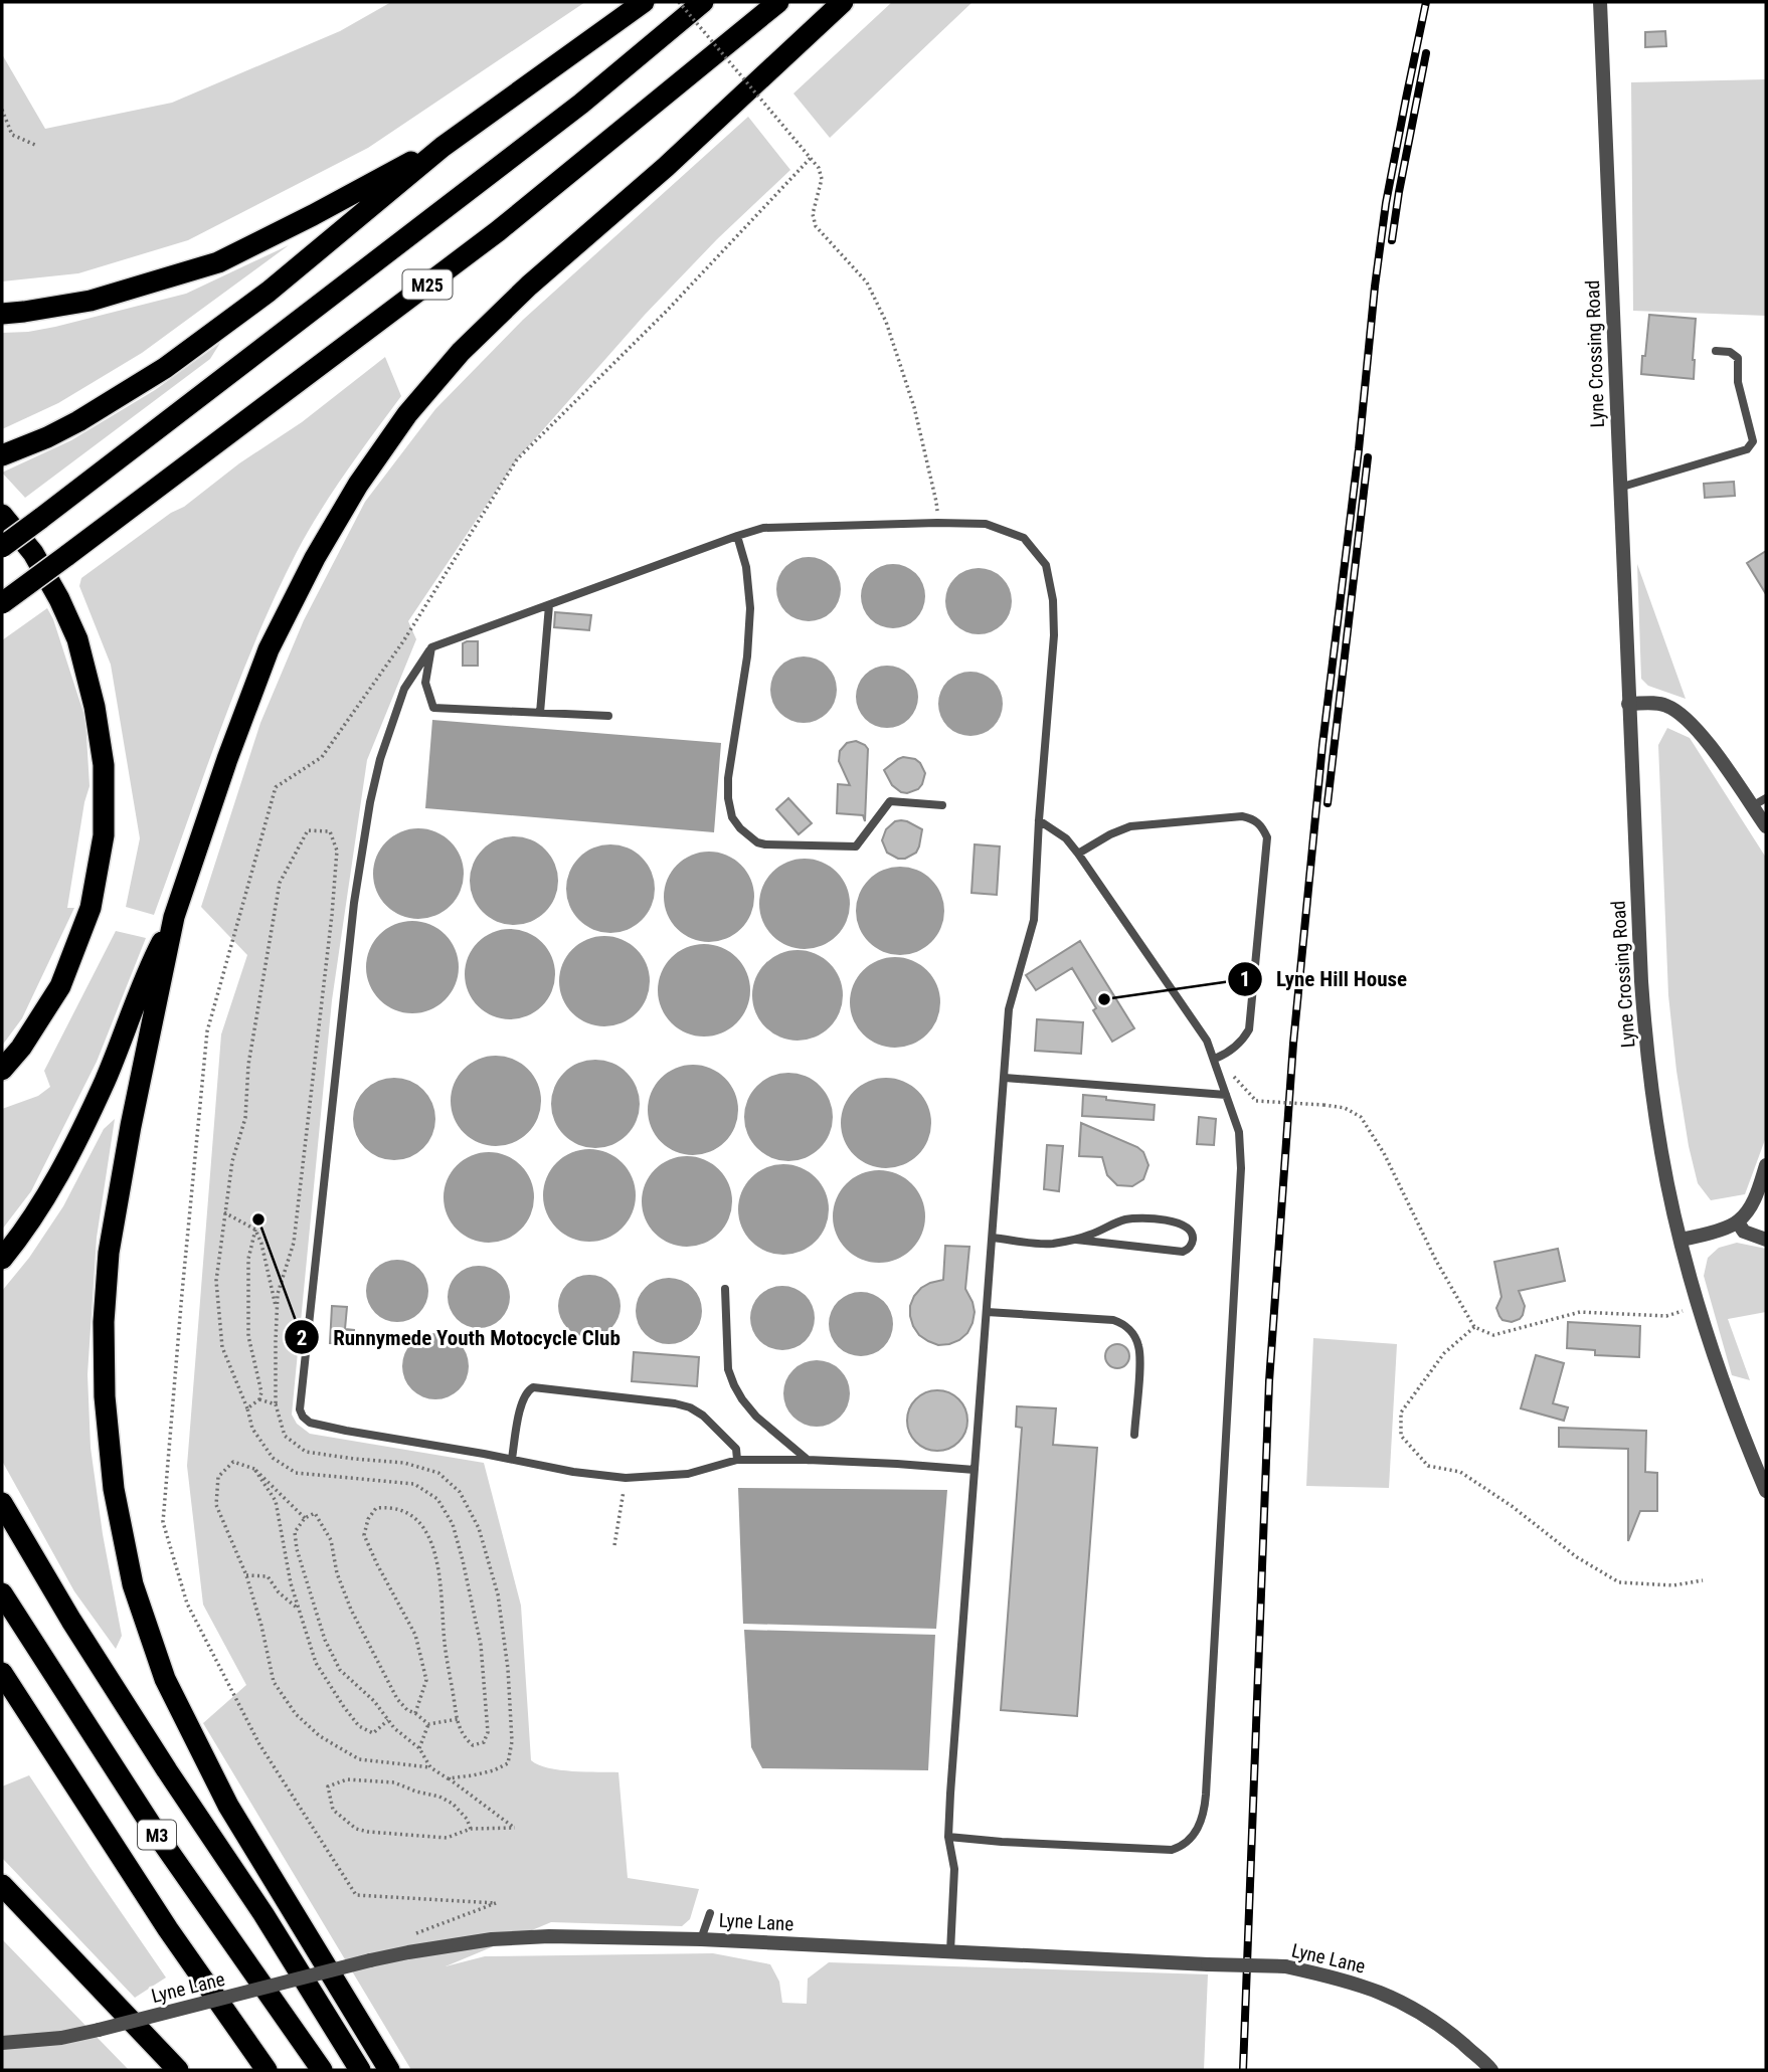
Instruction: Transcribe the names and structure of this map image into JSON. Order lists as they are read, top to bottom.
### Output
{
  "streets": {
    "highway": ["M25", "M3"],
    "street": ["Lyne Crossing Road", "Lyne Lane"]
  },
  "places": ["Lyne Hill House", "Runnymede Youth Motocycle Club"]
}
